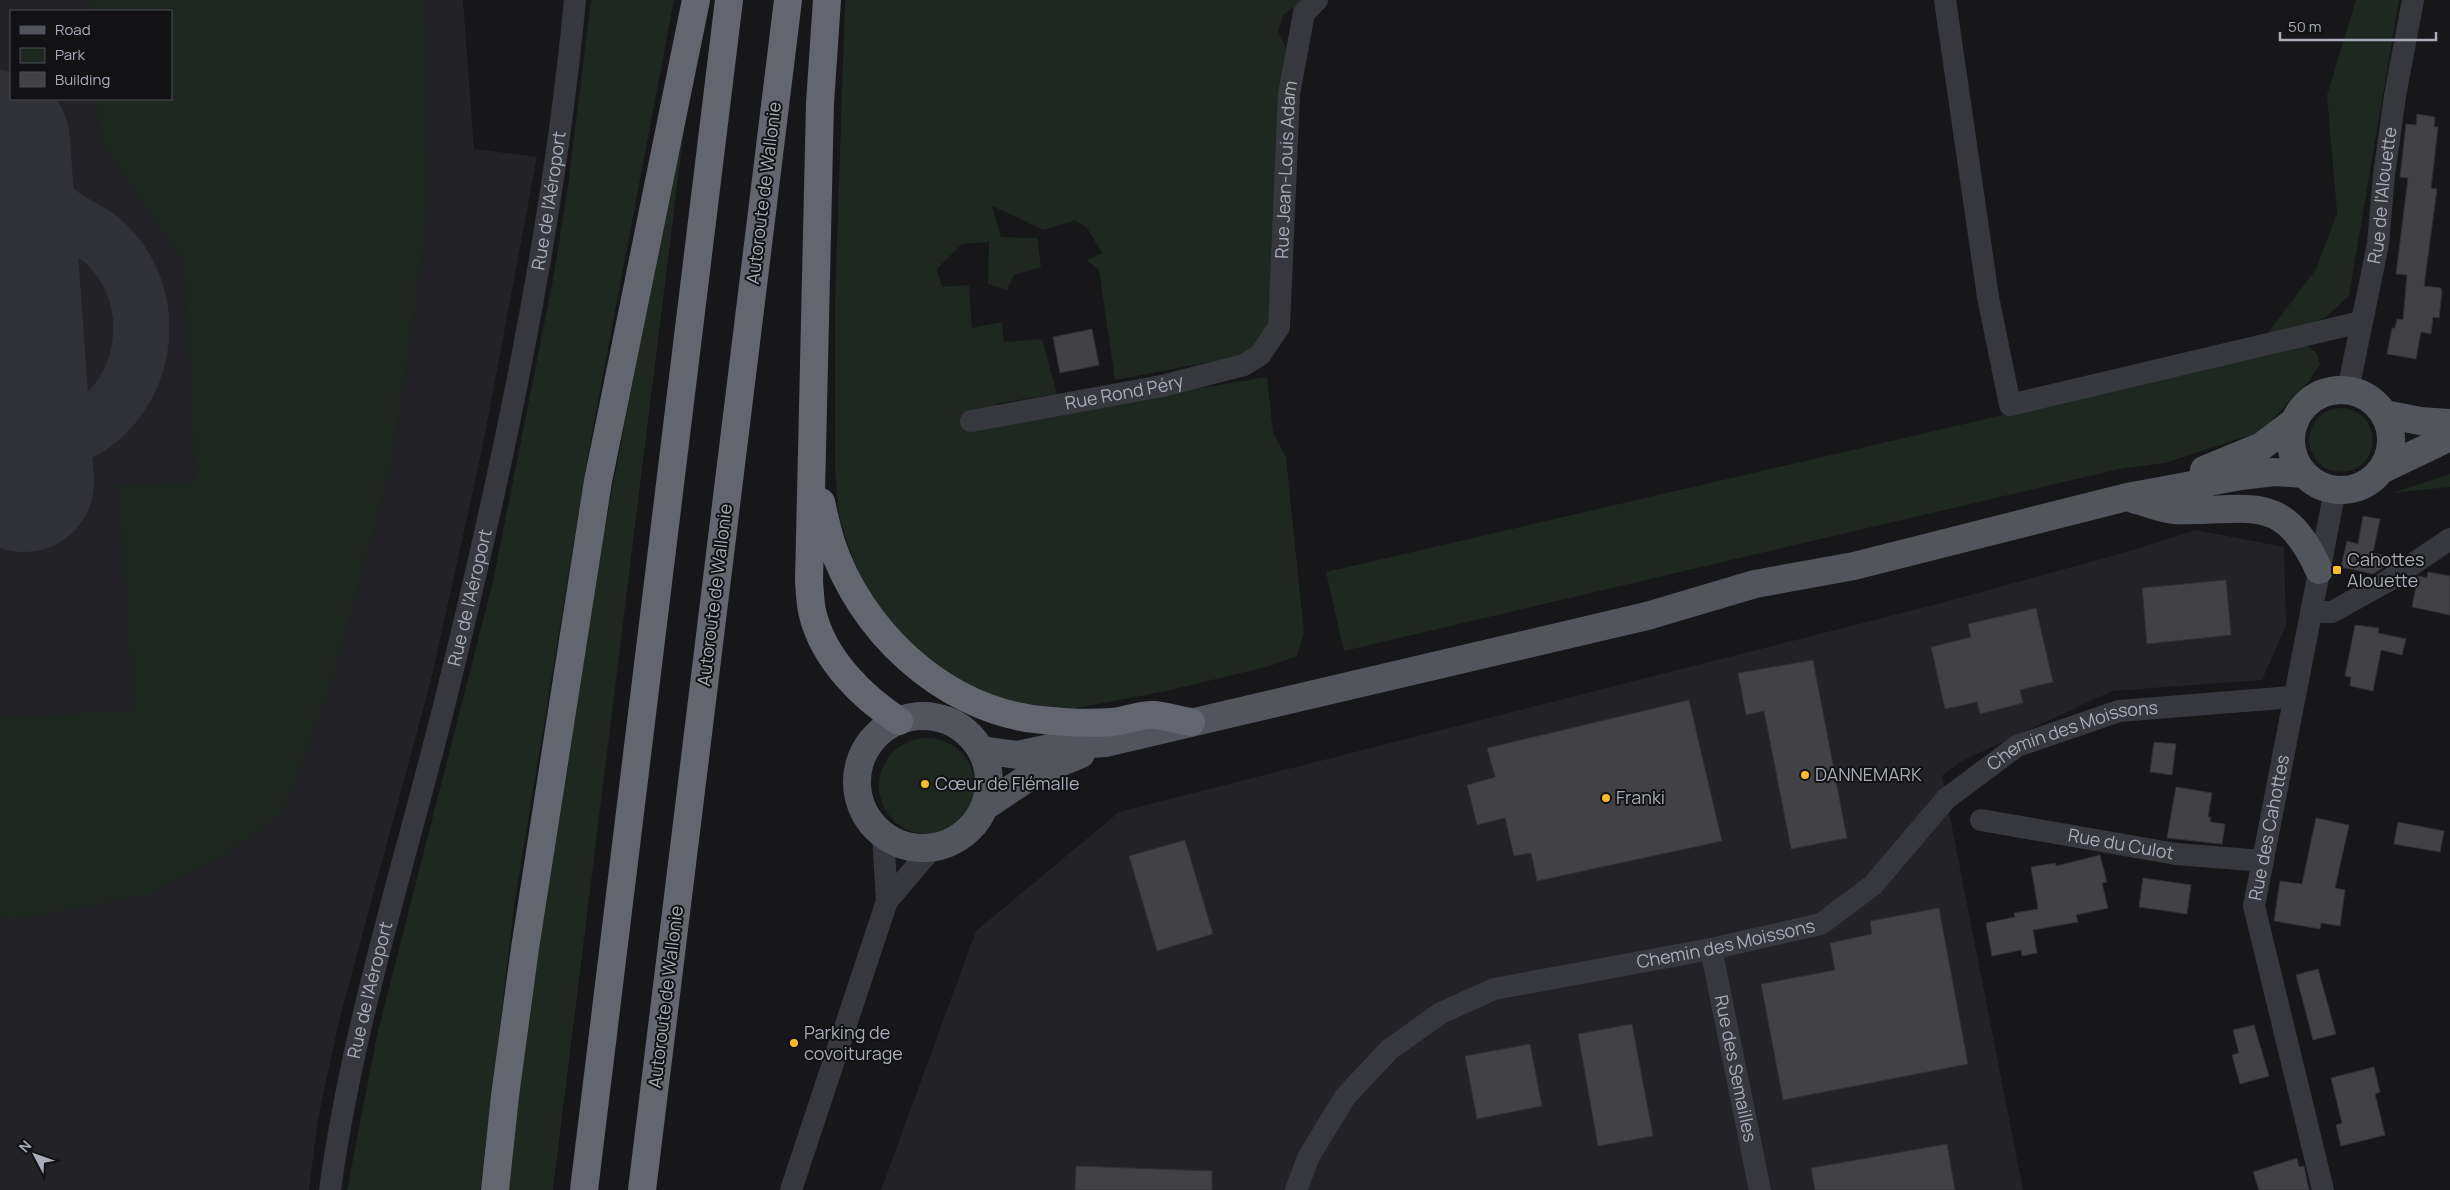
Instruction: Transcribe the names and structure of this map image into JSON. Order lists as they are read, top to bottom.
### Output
{
  "streets": {
    "highway": ["Autoroute de Wallonie"],
    "street": [
      "Rue Jean-Louis Adam",
      "Rue de l'Alouette",
      "Rue de l'Aéroport",
      "Rue Rond Péry",
      "Chemin des Moissons",
      "Rue des Cahottes",
      "Rue du Culot",
      "Rue des Semailles"
    ]
  },
  "crossings": [
    ["Rue Jean-Louis Adam", "Rue Rond Péry"],
    ["Rue de l'Alouette", "Rue des Cahottes"],
    ["Chemin des Moissons", "Rue des Cahottes"],
    ["Chemin des Moissons", "Rue des Semailles"],
    ["Rue des Cahottes", "Rue du Culot"]
  ],
  "places": {
    "transit": ["Cahottes Alouette"],
    "other": [
      "DANNEMARK",
      "Cœur de Flémalle",
      "Franki",
      "Parking de covoiturage"
    ]
  },
  "legend": ["Road", "Park", "Building"],
  "scale_bar": "50 m",
  "north": "top left"
}
